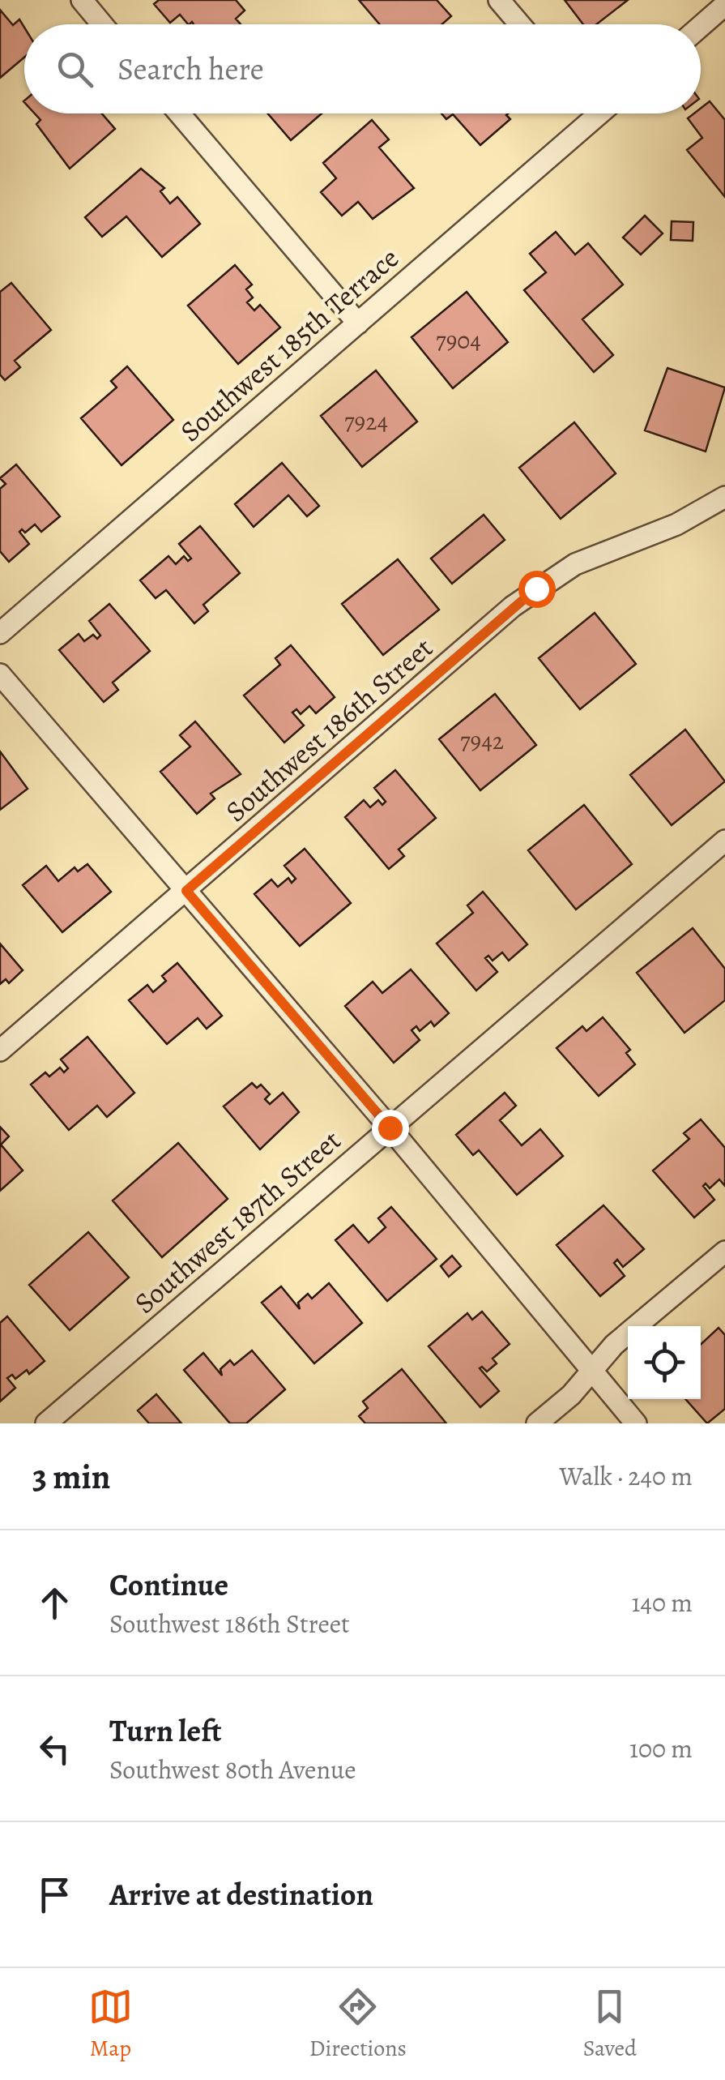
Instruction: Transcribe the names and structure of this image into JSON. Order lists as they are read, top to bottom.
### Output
{
  "streets": {
    "street": ["Southwest 185th Terrace", "Southwest 186th Street", "Southwest 187th Street"]
  },
  "house_numbers": ["7904", "7924", "7942"],
  "page": {
    "search": "Search here",
    "heading": ["3 min", "Walk · 240 m"],
    "list": [
      ["Continue", "Southwest 186th Street", "140 m"],
      ["Turn left", "Southwest 80th Avenue", "100 m"],
      "Arrive at destination"
    ],
    "nav": ["Map", "Directions", "Saved"]
  }
}
